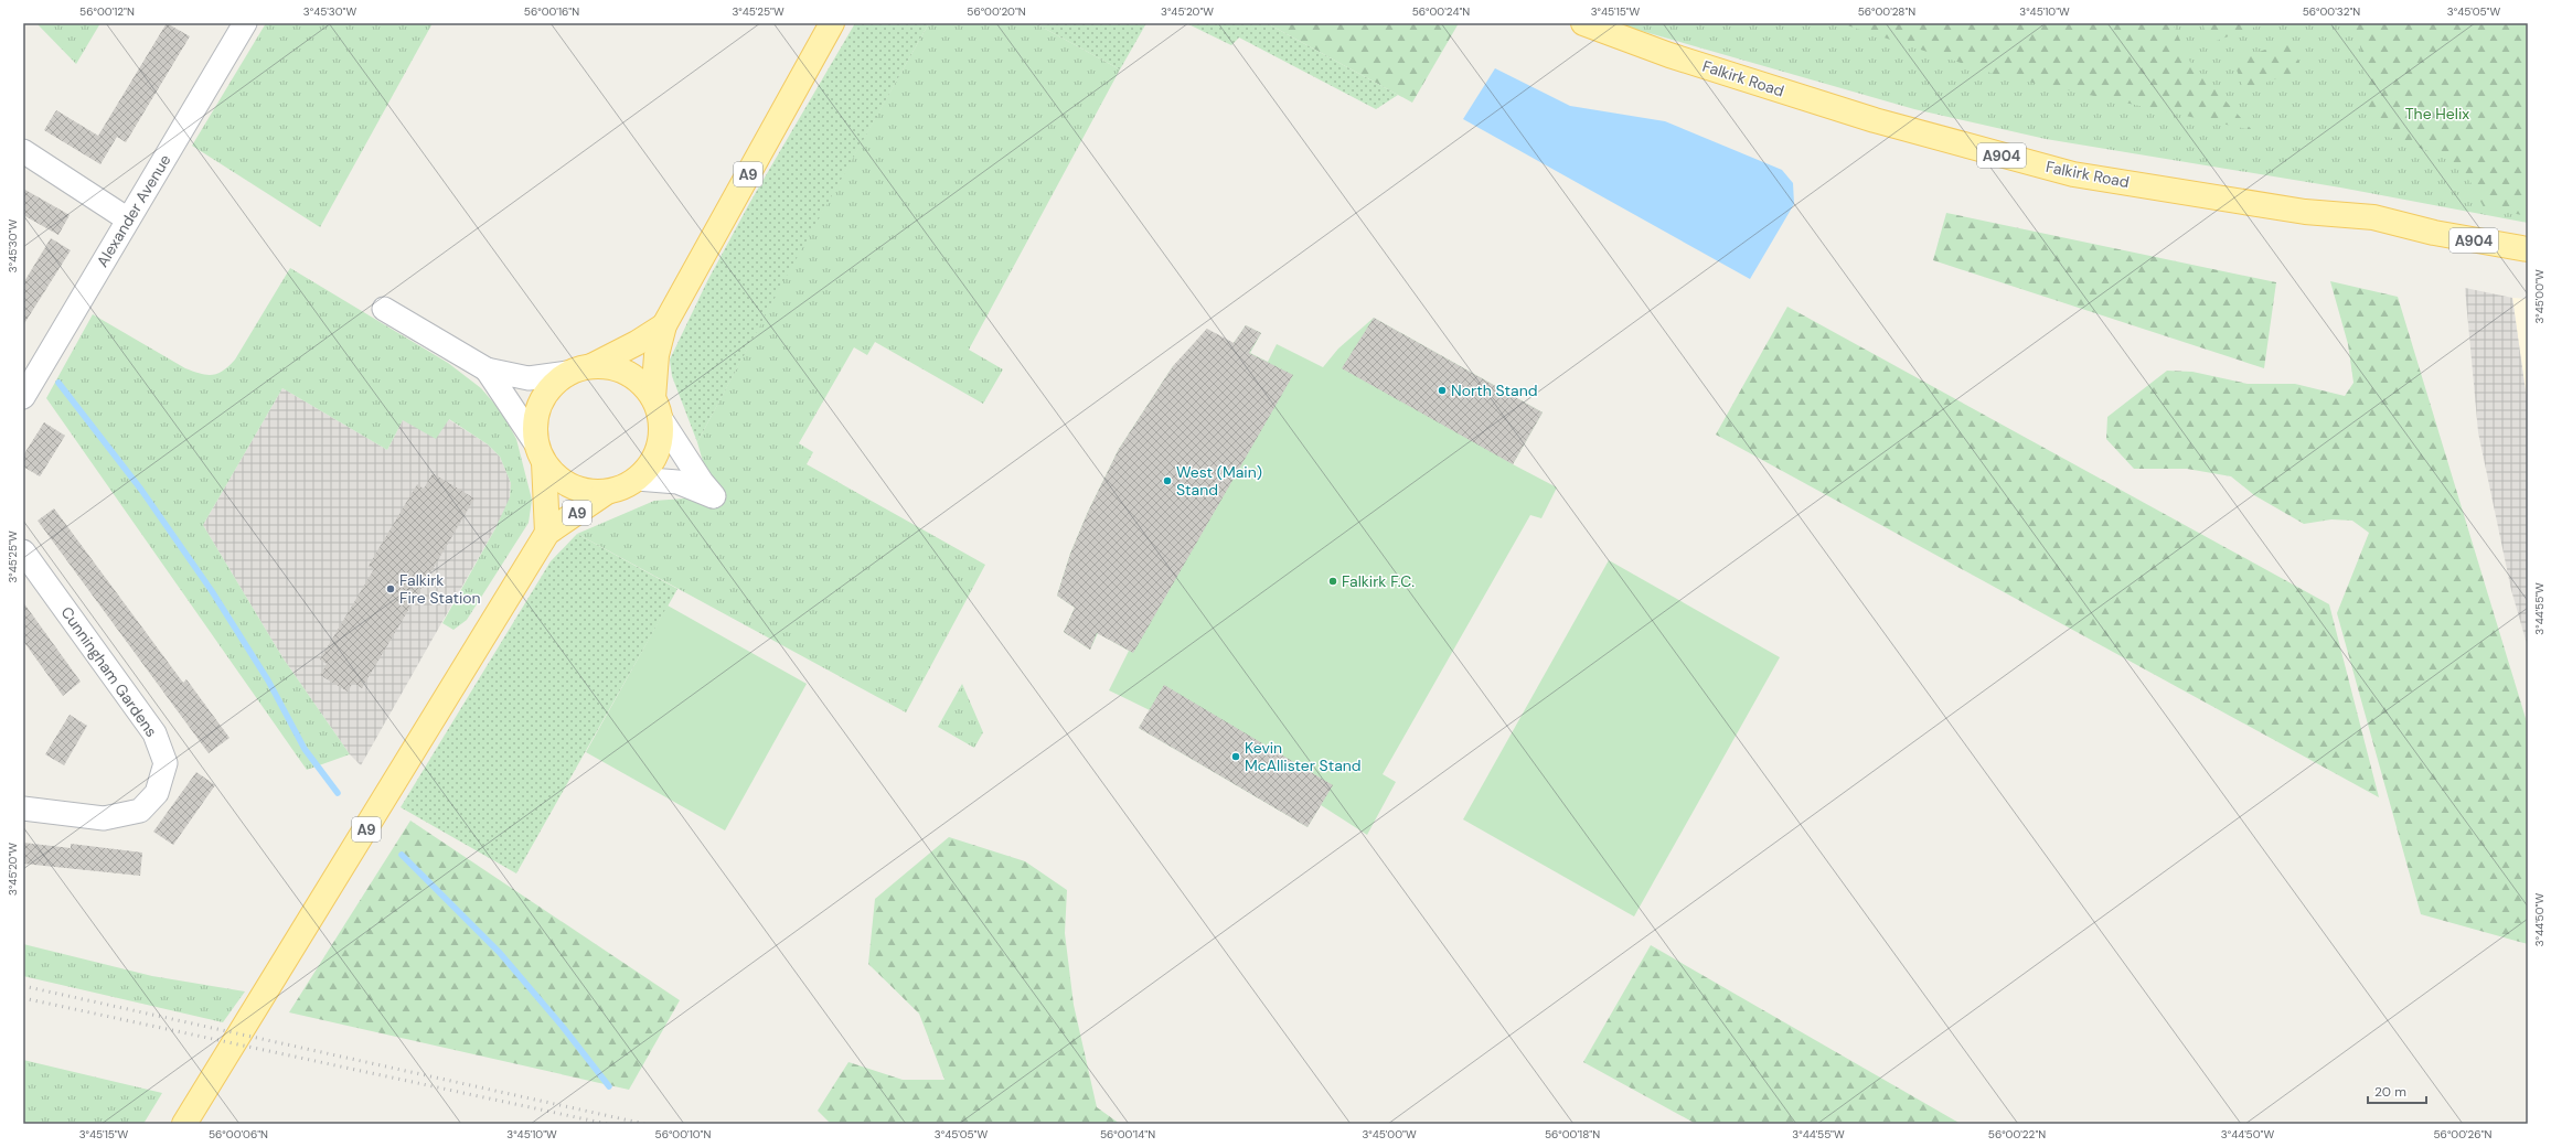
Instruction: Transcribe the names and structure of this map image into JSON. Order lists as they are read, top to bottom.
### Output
{
  "streets": {
    "main road": ["Falkirk Road", "A904", "A9"],
    "street": ["Alexander Avenue", "Cunningham Gardens"]
  },
  "parks": ["The Helix"],
  "places": [
    "North Stand",
    "West (Main) Stand",
    "Falkirk F.C.",
    "Falkirk Fire Station",
    "Kevin McAllister Stand"
  ],
  "scale_bar": "20 m",
  "coordinates": [
    "56°00'12\"N",
    "3°45'30\"W",
    "56°00'16\"N",
    "3°45'25\"W",
    "56°00'20\"N",
    "3°45'20\"W",
    "56°00'24\"N",
    "3°45'15\"W",
    "56°00'28\"N",
    "3°45'10\"W",
    "56°00'32\"N",
    "3°45'05\"W",
    "3°45'00\"W",
    "3°44'55\"W",
    "3°44'50\"W",
    "56°00'06\"N",
    "56°00'10\"N",
    "56°00'14\"N",
    "56°00'18\"N",
    "56°00'22\"N",
    "56°00'26\"N"
  ]
}
